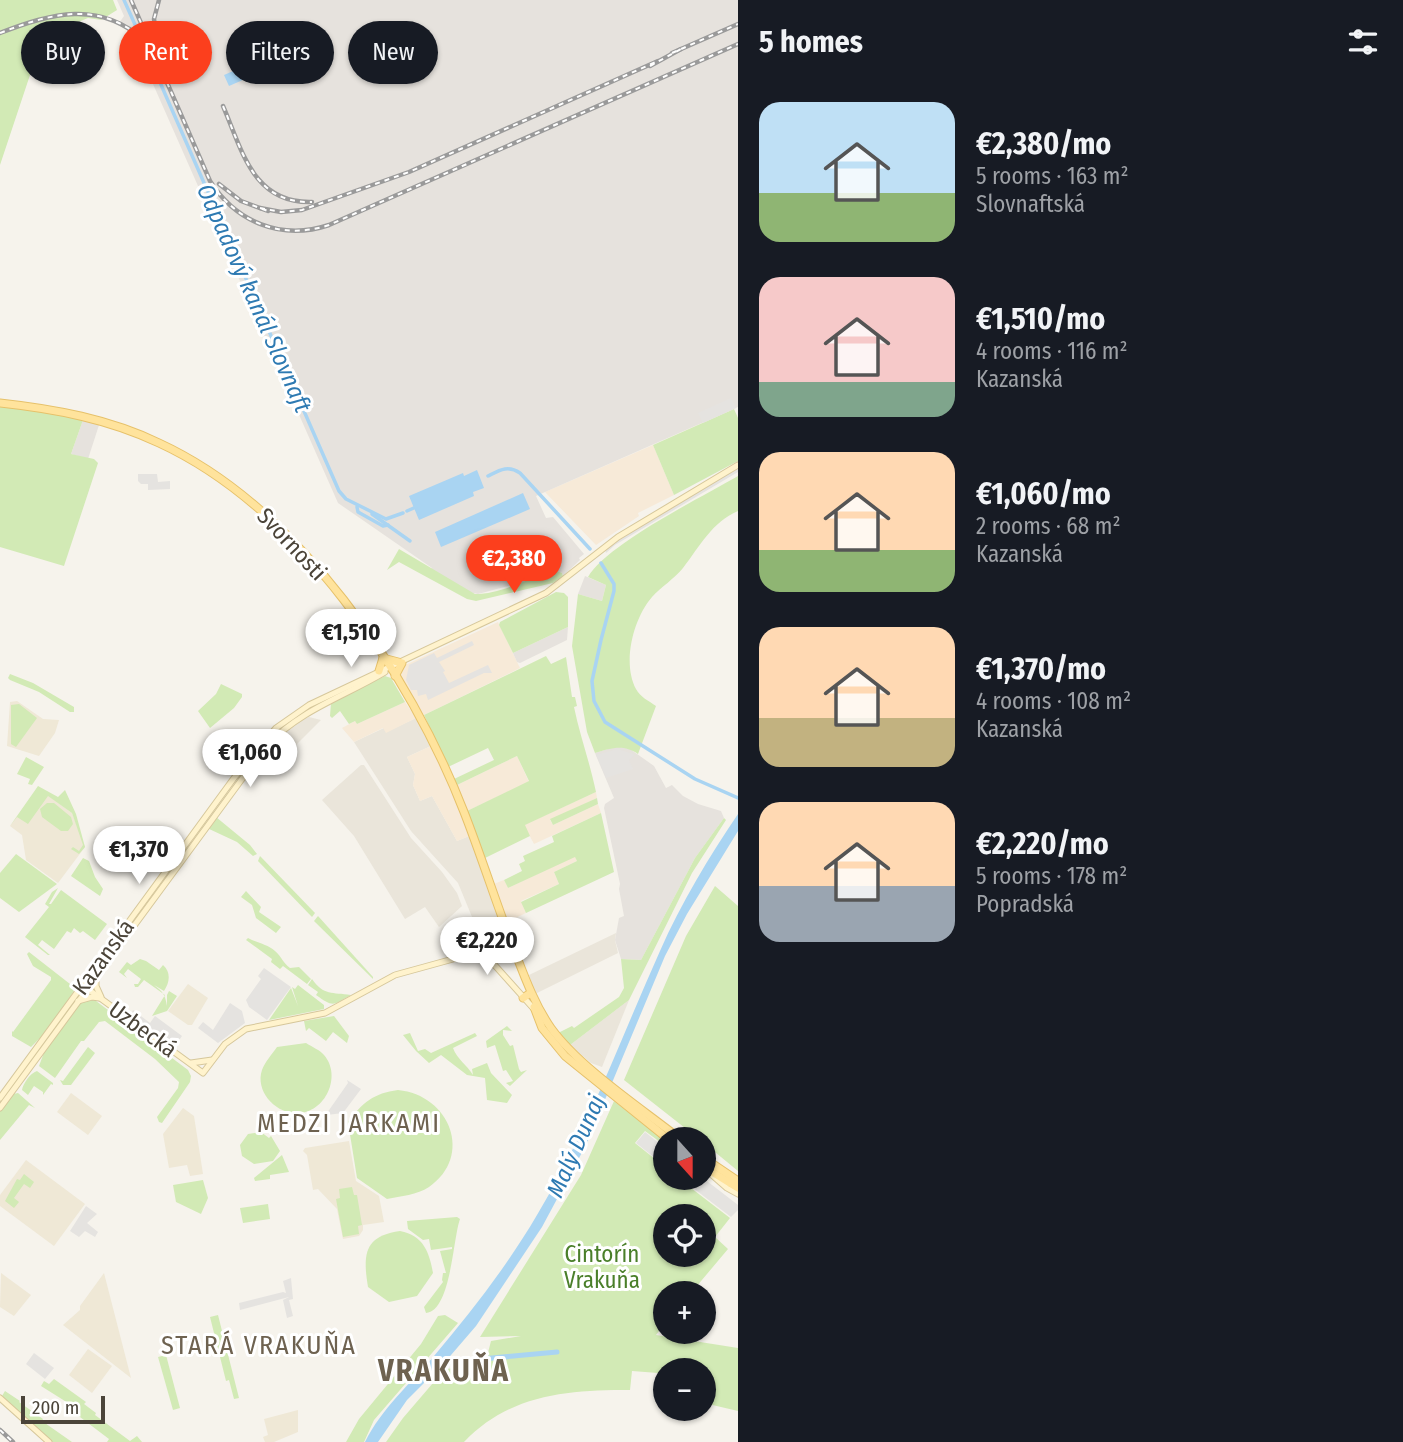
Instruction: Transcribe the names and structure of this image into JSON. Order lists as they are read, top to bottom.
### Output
{
  "streets": {
    "main road": ["Svornosti", "Kazanská", "Uzbecká"]
  },
  "crossings": [
    ["Svornosti", "Kazanská"],
    ["Kazanská", "Uzbecká"]
  ],
  "districts": ["MEDZI JARKAMI", "STARÁ VRAKUŇA", "VRAKUŇA"],
  "water": ["Odpadový kanál Slovnaft", "Malý Dunaj"],
  "parks": ["Cintorín Vrakuňa"],
  "scale_bar": "200 m",
  "north": "bottom",
  "page": {
    "heading": "5 homes",
    "chip": [
      "Buy",
      "Rent",
      "Filters",
      "New"
    ],
    "list": [
      {
        "name": "€2,380/mo",
        "note": "5 rooms · 163 m² · Slovnaftská"
      },
      {
        "name": "€1,510/mo",
        "note": "4 rooms · 116 m² · Kazanská"
      },
      {
        "name": "€1,060/mo",
        "note": "2 rooms · 68 m² · Kazanská"
      },
      {
        "name": "€1,370/mo",
        "note": "4 rooms · 108 m² · Kazanská"
      },
      {
        "name": "€2,220/mo",
        "note": "5 rooms · 178 m² · Popradská"
      }
    ],
    "price": [
      "€2,380",
      "€1,510",
      "€1,060",
      "€1,370",
      "€2,220"
    ],
    "map_buttons": ["+", "−"],
    "scale": "200 m"
  }
}
